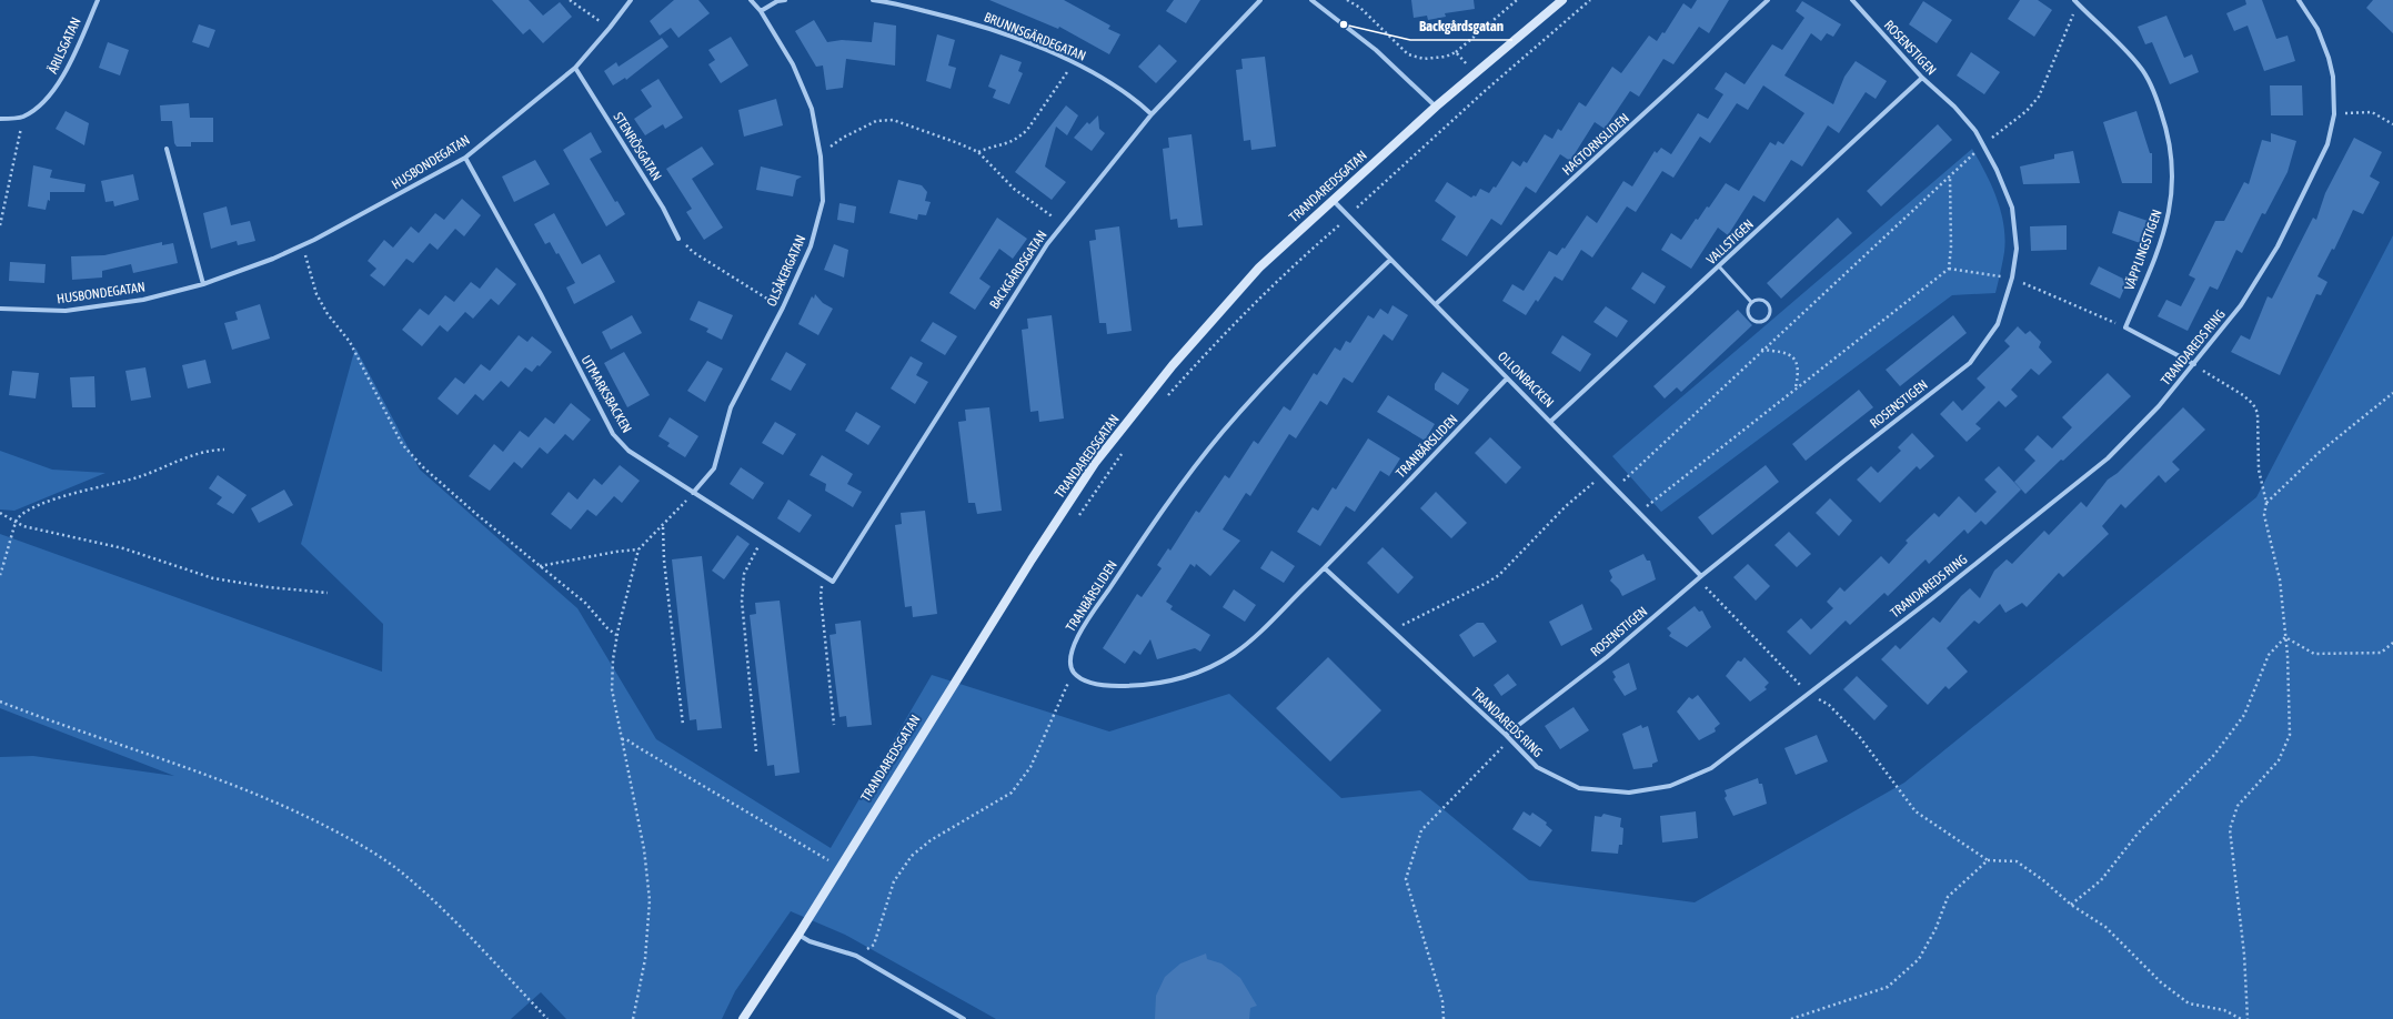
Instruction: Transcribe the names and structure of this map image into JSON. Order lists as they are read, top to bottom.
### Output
{
  "streets": {
    "street": [
      "BRUNNSGÄRDEGATAN",
      "ÄRILSGATAN",
      "ROSENSTIGEN",
      "HAGTORNSLIDEN",
      "STENRÖSGATAN",
      "HUSBONDEGATAN",
      "TRANDAREDSGATAN",
      "VALLSTIGEN",
      "VÄPPLINGSTIGEN",
      "BACKGÅRDSGATAN",
      "OLSÅKERGATAN",
      "TRANDAREDS RING",
      "OLLONBACKEN",
      "UTMARKSBACKEN",
      "TRANBÄRSLIDEN"
    ]
  },
  "crossings": [
    ["BRUNNSGÄRDEGATAN", "BACKGÅRDSGATAN"],
    ["ROSENSTIGEN", "VALLSTIGEN"],
    ["ROSENSTIGEN", "TRANDAREDS RING"],
    ["ROSENSTIGEN", "OLLONBACKEN"],
    ["HAGTORNSLIDEN", "OLLONBACKEN"],
    ["STENRÖSGATAN", "HUSBONDEGATAN"],
    ["HUSBONDEGATAN", "UTMARKSBACKEN"],
    ["TRANDAREDSGATAN", "OLLONBACKEN"],
    ["VALLSTIGEN", "OLLONBACKEN"],
    ["BACKGÅRDSGATAN", "UTMARKSBACKEN"],
    ["OLSÅKERGATAN", "UTMARKSBACKEN"],
    ["TRANDAREDS RING", "TRANBÄRSLIDEN"],
    ["OLLONBACKEN", "TRANBÄRSLIDEN"]
  ],
  "places": ["Backgårdsgatan"]
}
